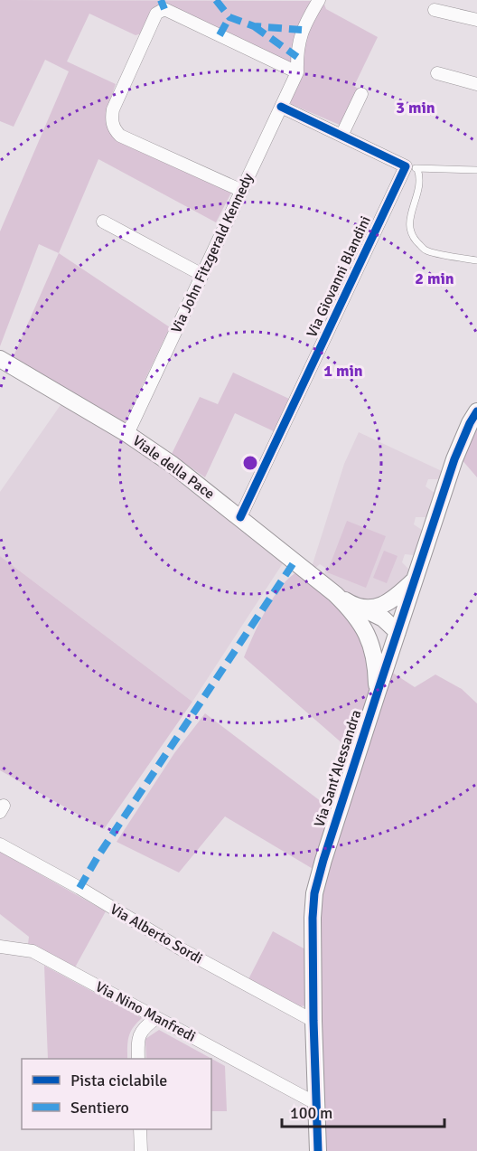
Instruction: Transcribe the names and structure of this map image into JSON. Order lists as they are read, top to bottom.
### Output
{
  "streets": {
    "street": [
      "Via John Fitzgerald Kennedy",
      "Via Giovanni Blandini",
      "Viale della Pace",
      "Via Sant'Alessandra",
      "Via Alberto Sordi",
      "Via Nino Manfredi"
    ]
  },
  "crossings": [
    ["Via John Fitzgerald Kennedy", "Viale della Pace"],
    ["Via Giovanni Blandini", "Viale della Pace"],
    ["Via Sant'Alessandra", "Via Alberto Sordi"],
    ["Via Sant'Alessandra", "Via Nino Manfredi"]
  ],
  "legend": ["Pista ciclabile", "Sentiero"],
  "scale_bar": "100 m",
  "rings": ["3 min", "2 min", "1 min"]
}
